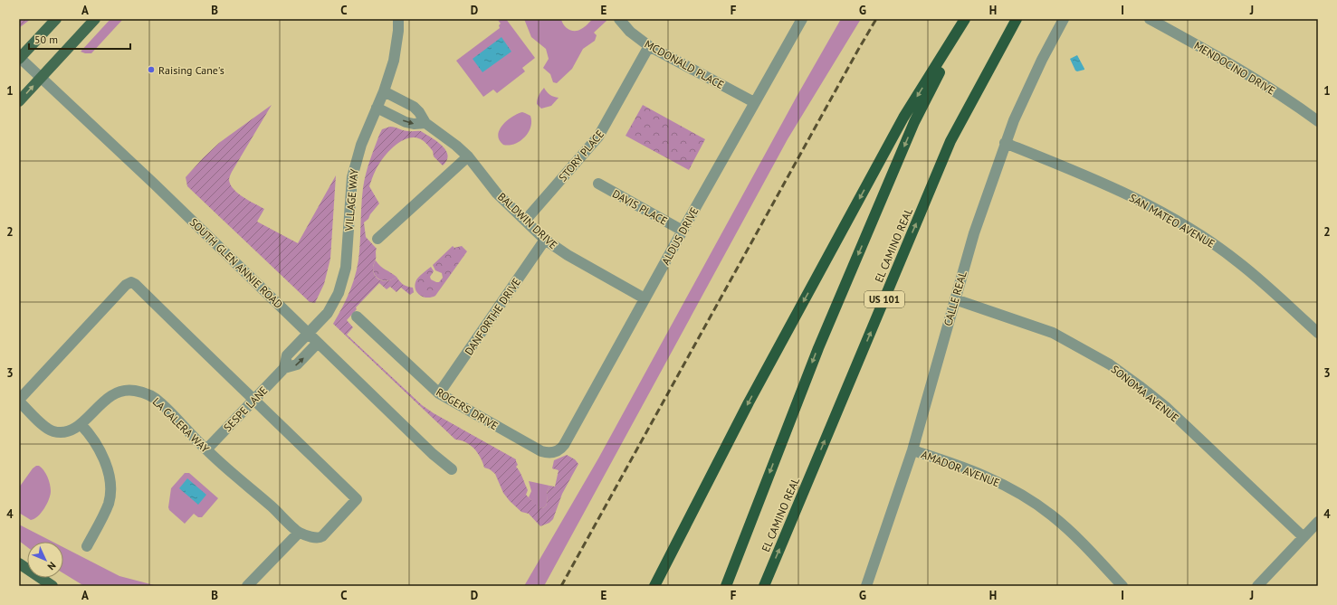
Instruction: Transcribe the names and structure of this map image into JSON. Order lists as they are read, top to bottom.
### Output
{
  "streets": {
    "highway": ["EL CAMINO REAL", "US 101"],
    "street": [
      "MCDONALD PLACE",
      "MENDOCINO DRIVE",
      "STORY PLACE",
      "VILLAGE WAY",
      "DAVIS PLACE",
      "BALDWIN DRIVE",
      "SAN MATEO AVENUE",
      "ALDUS DRIVE",
      "SOUTH GLEN ANNIE ROAD",
      "CALLE REAL",
      "DANFORTHE DRIVE",
      "SONOMA AVENUE",
      "SESPE LANE",
      "ROGERS DRIVE",
      "LA CALERA WAY",
      "AMADOR AVENUE"
    ]
  },
  "crossings": [
    ["MCDONALD PLACE", "STORY PLACE"],
    ["MCDONALD PLACE", "ALDUS DRIVE"],
    ["STORY PLACE", "BALDWIN DRIVE"],
    ["VILLAGE WAY", "BALDWIN DRIVE"],
    ["VILLAGE WAY", "SOUTH GLEN ANNIE ROAD"],
    ["VILLAGE WAY", "SESPE LANE"],
    ["DAVIS PLACE", "ALDUS DRIVE"],
    ["BALDWIN DRIVE", "ALDUS DRIVE"],
    ["BALDWIN DRIVE", "DANFORTHE DRIVE"],
    ["SAN MATEO AVENUE", "CALLE REAL"],
    ["ALDUS DRIVE", "ROGERS DRIVE"],
    ["SOUTH GLEN ANNIE ROAD", "SESPE LANE"],
    ["CALLE REAL", "SONOMA AVENUE"],
    ["CALLE REAL", "AMADOR AVENUE"],
    ["DANFORTHE DRIVE", "ROGERS DRIVE"],
    ["SESPE LANE", "LA CALERA WAY"]
  ],
  "places": ["Raising Cane's"],
  "scale_bar": "50 m",
  "north": "bottom right",
  "grid": {
    "columns": [
      "A",
      "B",
      "C",
      "D",
      "E",
      "F",
      "G",
      "H",
      "I",
      "J"
    ],
    "rows": [
      "1",
      "2",
      "3",
      "4"
    ]
  }
}
